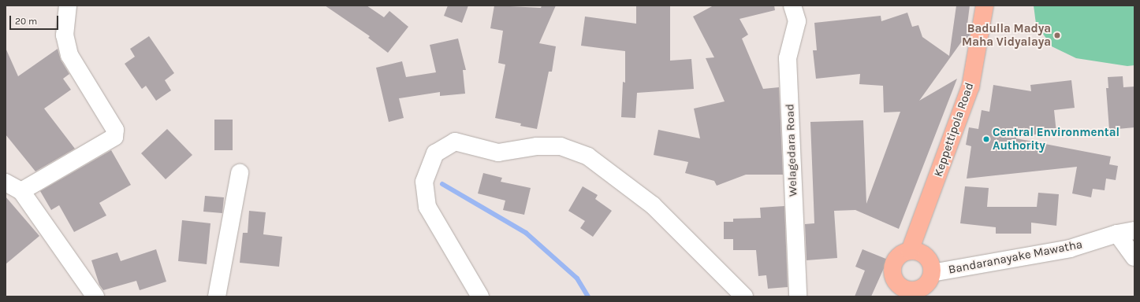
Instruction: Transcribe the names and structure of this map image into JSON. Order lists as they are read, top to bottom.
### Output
{
  "streets": {
    "main road": ["Keppettipola Road"],
    "street": ["Welagedara Road", "Bandaranayake Mawatha"]
  },
  "crossings": [
    ["Keppettipola Road", "Bandaranayake Mawatha"]
  ],
  "places": ["Badulla Madya Maha Vidyalaya", "Central Environmental Authority"],
  "scale_bar": "20 m"
}
